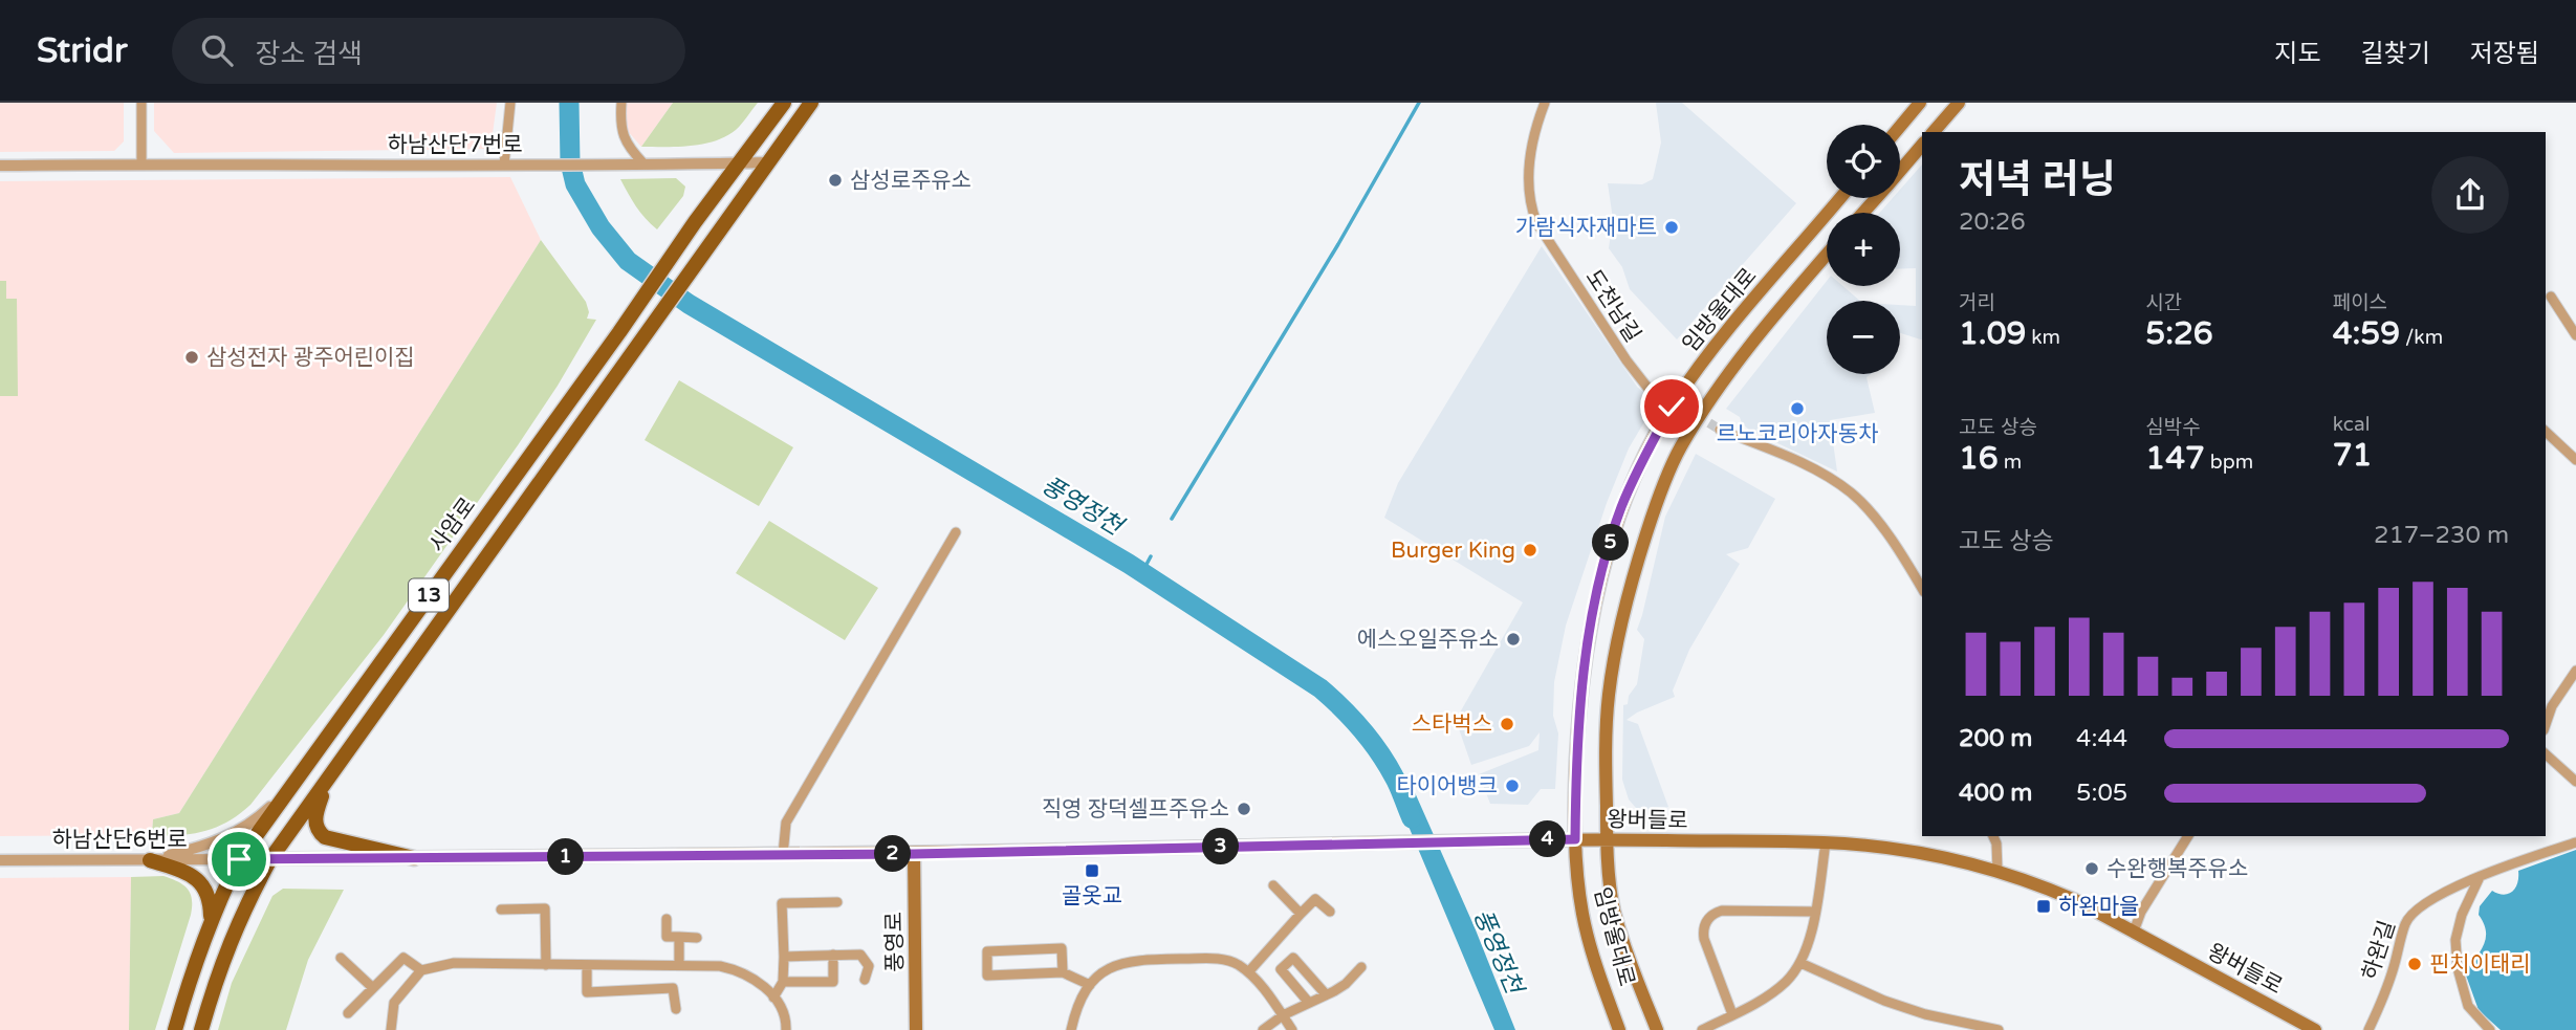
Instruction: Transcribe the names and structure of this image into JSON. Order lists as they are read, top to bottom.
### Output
{
  "streets": {
    "main road": [
      "임방울대로",
      "사암로",
      "13",
      "왕버들로",
      "풍영로"
    ],
    "street": [
      "하남산단7번로",
      "도천남길",
      "하남산단6번로",
      "하완길"
    ]
  },
  "crossings": [
    ["하남산단7번로", "사암로"],
    ["하남산단7번로", "13"],
    ["임방울대로", "왕버들로"],
    ["사암로", "왕버들로"],
    ["사암로", "하남산단6번로"],
    ["13", "왕버들로"],
    ["왕버들로", "하남산단6번로"],
    ["왕버들로", "풍영로"]
  ],
  "water": ["풍영정천"],
  "places": {
    "other": [
      "삼성로주유소",
      "가람식자재마트",
      "삼성전자 광주어린이집",
      "르노코리아자동차",
      "Burger King",
      "에스오일주유소",
      "스타벅스",
      "타이어뱅크",
      "직영 장덕셀프주유소",
      "수완행복주유소",
      "핀치이태리"
    ],
    "transit": ["골옷교", "하완마을"]
  },
  "page": {
    "header": "Stridr",
    "search": "장소 검색",
    "nav": ["지도", "길찾기", "저장됨"],
    "map_buttons": ["+", "−"],
    "heading": ["저녁 러닝", "20:26"],
    "stats": [
      ["거리", "1.09 km"],
      ["시간", "5:26"],
      ["페이스", "4:59 /km"],
      ["고도 상승", "16 m"],
      ["심박수", "147 bpm"],
      ["kcal", "71"]
    ],
    "chart": ["고도 상승", "217–230 m"],
    "pins": [
      "5",
      "4",
      "3",
      "2",
      "1"
    ],
    "list": [
      {
        "name": "200 m",
        "note": "4:44"
      },
      {
        "name": "400 m",
        "note": "5:05"
      }
    ]
  }
}
